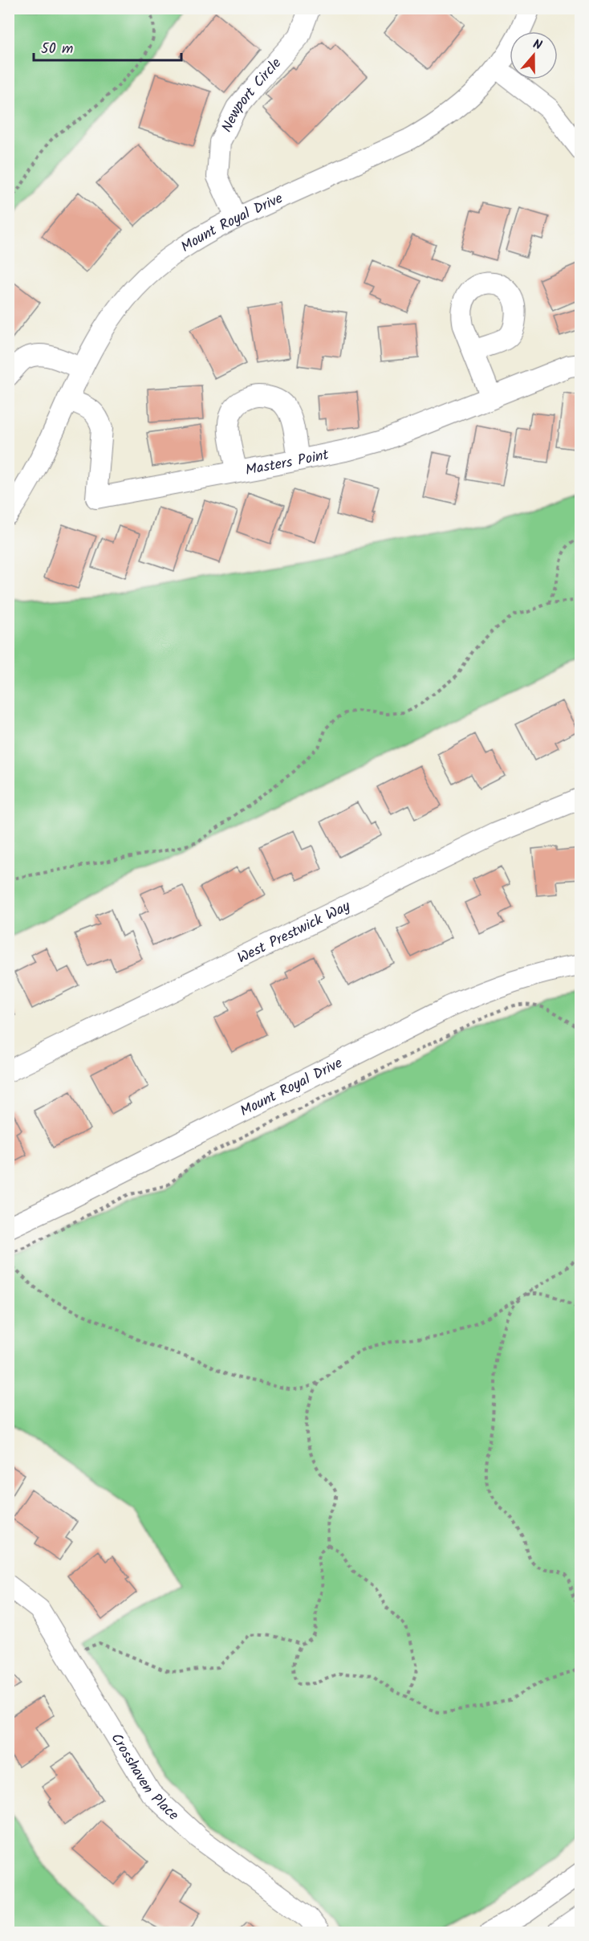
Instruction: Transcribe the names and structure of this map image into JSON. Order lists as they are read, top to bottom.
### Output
{
  "streets": {
    "street": [
      "Newport Circle",
      "Mount Royal Drive",
      "Masters Point",
      "West Prestwick Way",
      "Crosshaven Place"
    ]
  },
  "crossings": [
    ["Newport Circle", "Mount Royal Drive"],
    ["Mount Royal Drive", "Masters Point"]
  ],
  "scale_bar": "50 m",
  "north": "top"
}
